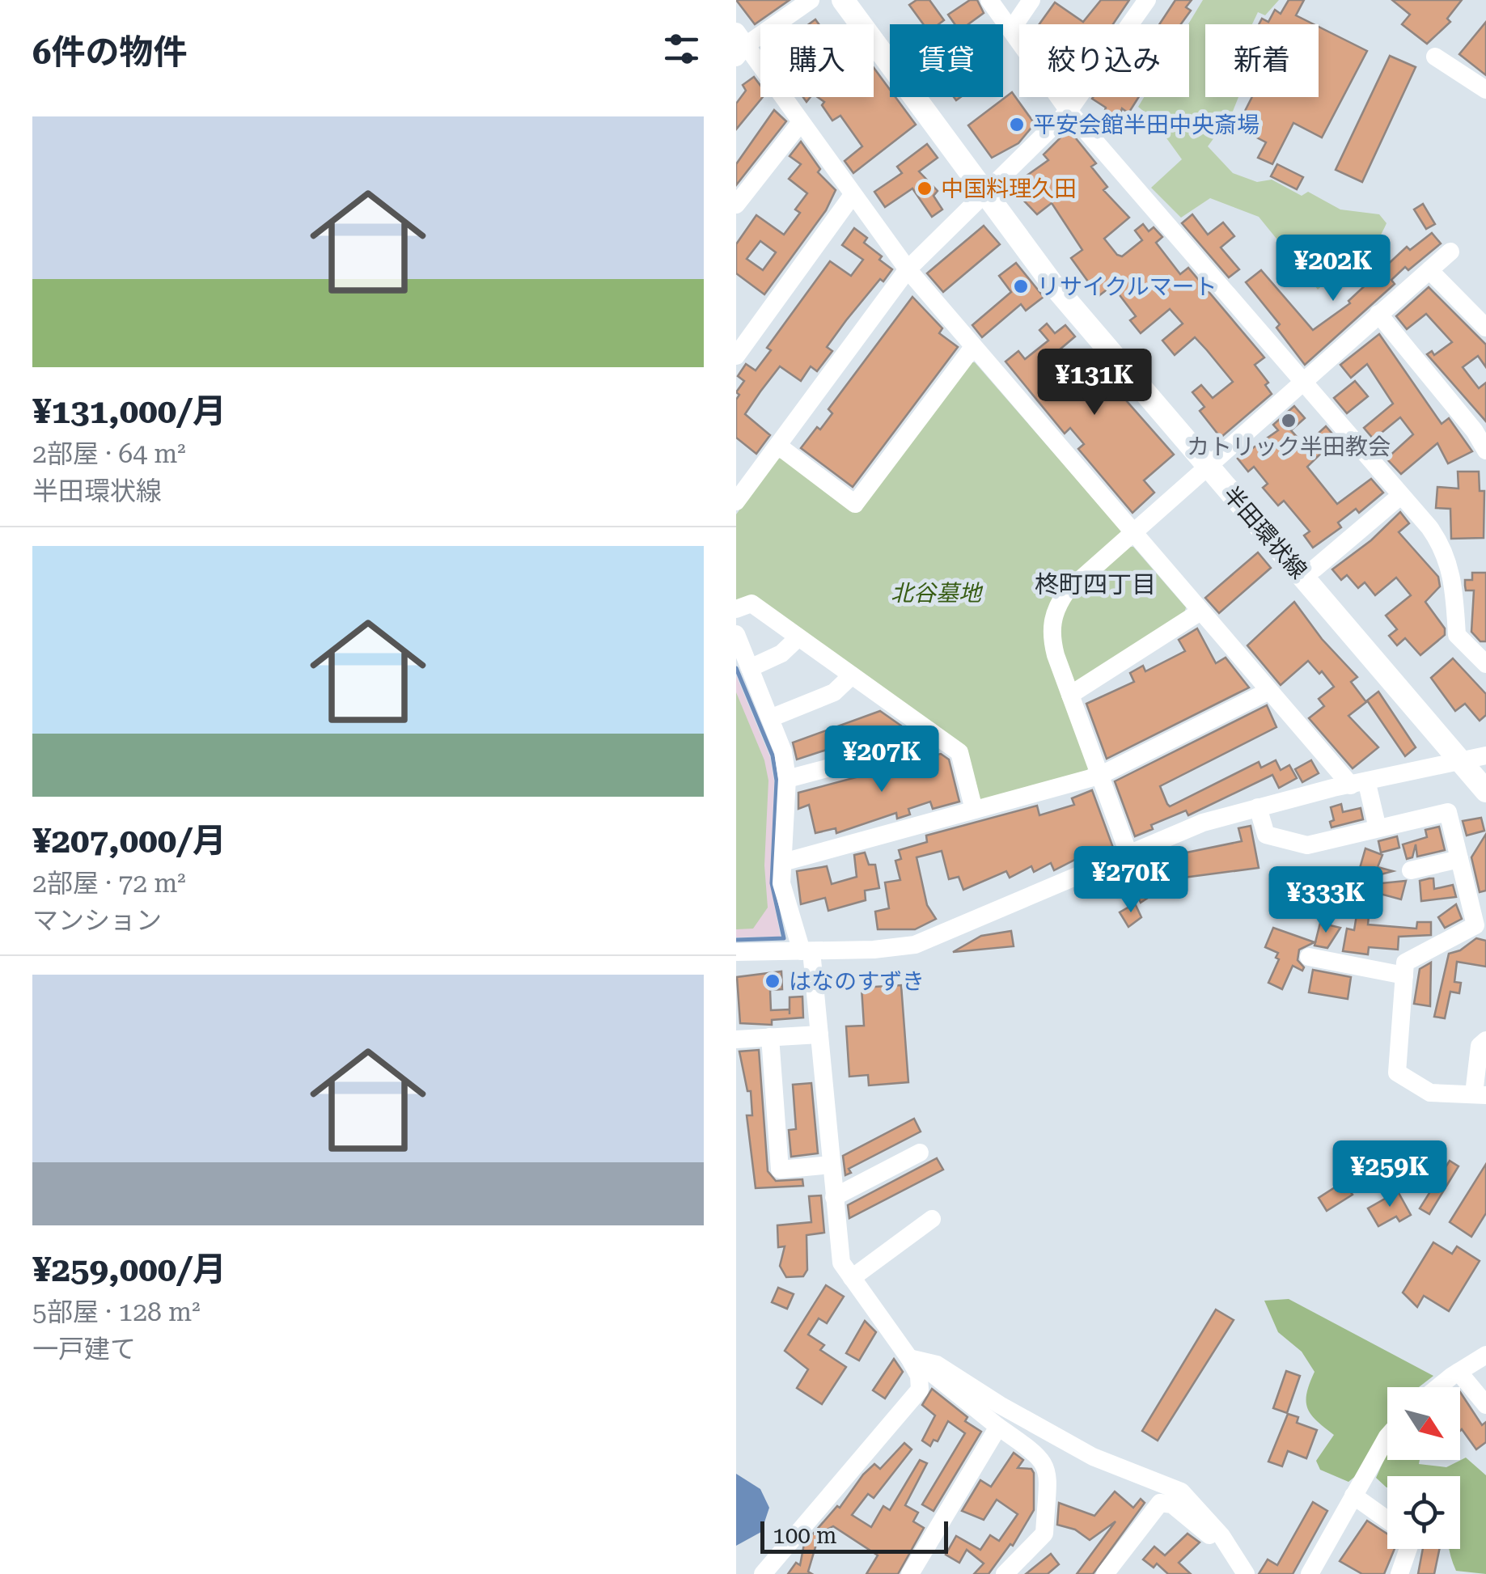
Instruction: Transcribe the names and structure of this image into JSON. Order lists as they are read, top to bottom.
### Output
{
  "streets": {
    "main road": ["半田環状線"]
  },
  "districts": ["柊町四丁目"],
  "parks": ["北谷墓地"],
  "places": [
    "平安会館半田中央斎場",
    "中国料理久田",
    "リサイクルマート",
    "カトリック半田教会",
    "はなのすずき"
  ],
  "scale_bar": "100 m",
  "north": "bottom right",
  "page": {
    "heading": "6件の物件",
    "chip": [
      "購入",
      "賃貸",
      "絞り込み",
      "新着"
    ],
    "list": [
      {
        "name": "¥131,000/月",
        "note": "2部屋 · 64 m² · 半田環状線"
      },
      {
        "name": "¥207,000/月",
        "note": "2部屋 · 72 m² · マンション"
      },
      {
        "name": "¥259,000/月",
        "note": "5部屋 · 128 m² · 一戸建て"
      }
    ],
    "price": [
      "¥202K",
      "¥131K",
      "¥207K",
      "¥270K",
      "¥333K",
      "¥259K"
    ],
    "scale": "100 m"
  }
}
